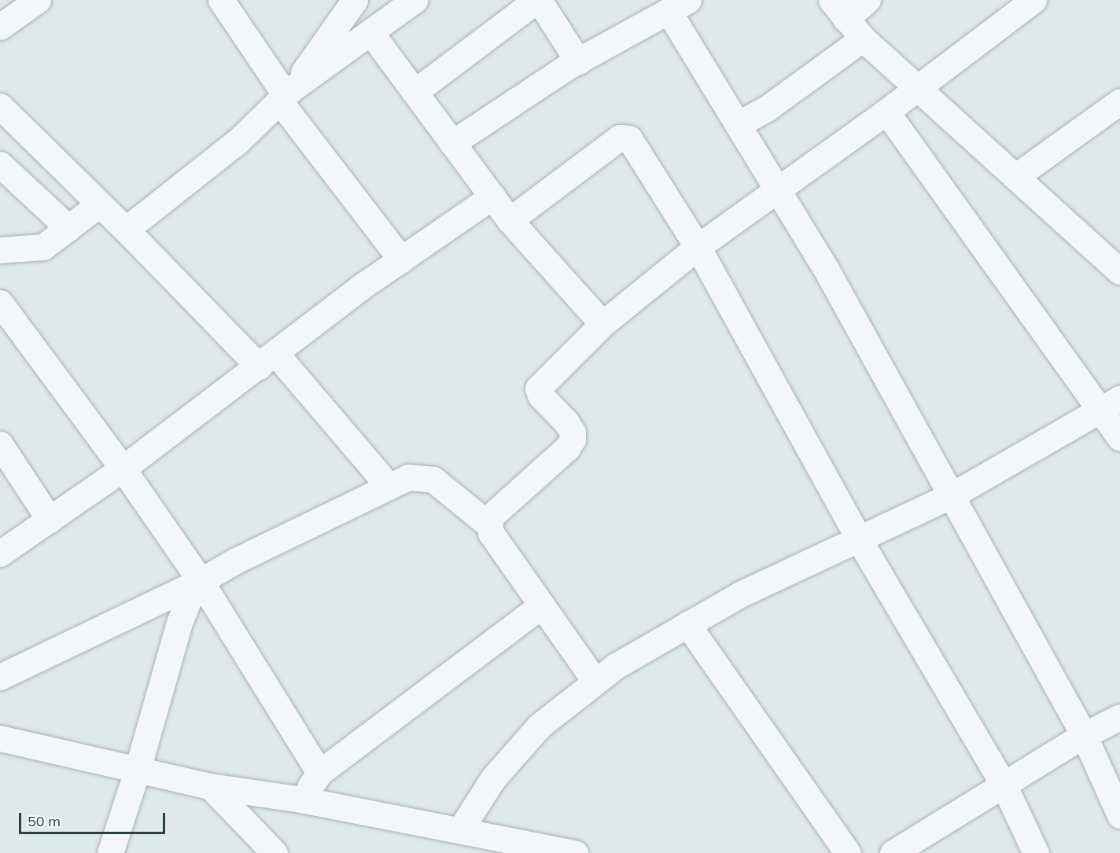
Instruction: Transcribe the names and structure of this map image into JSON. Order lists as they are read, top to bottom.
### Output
{
  "scale_bar": "50 m"
}
